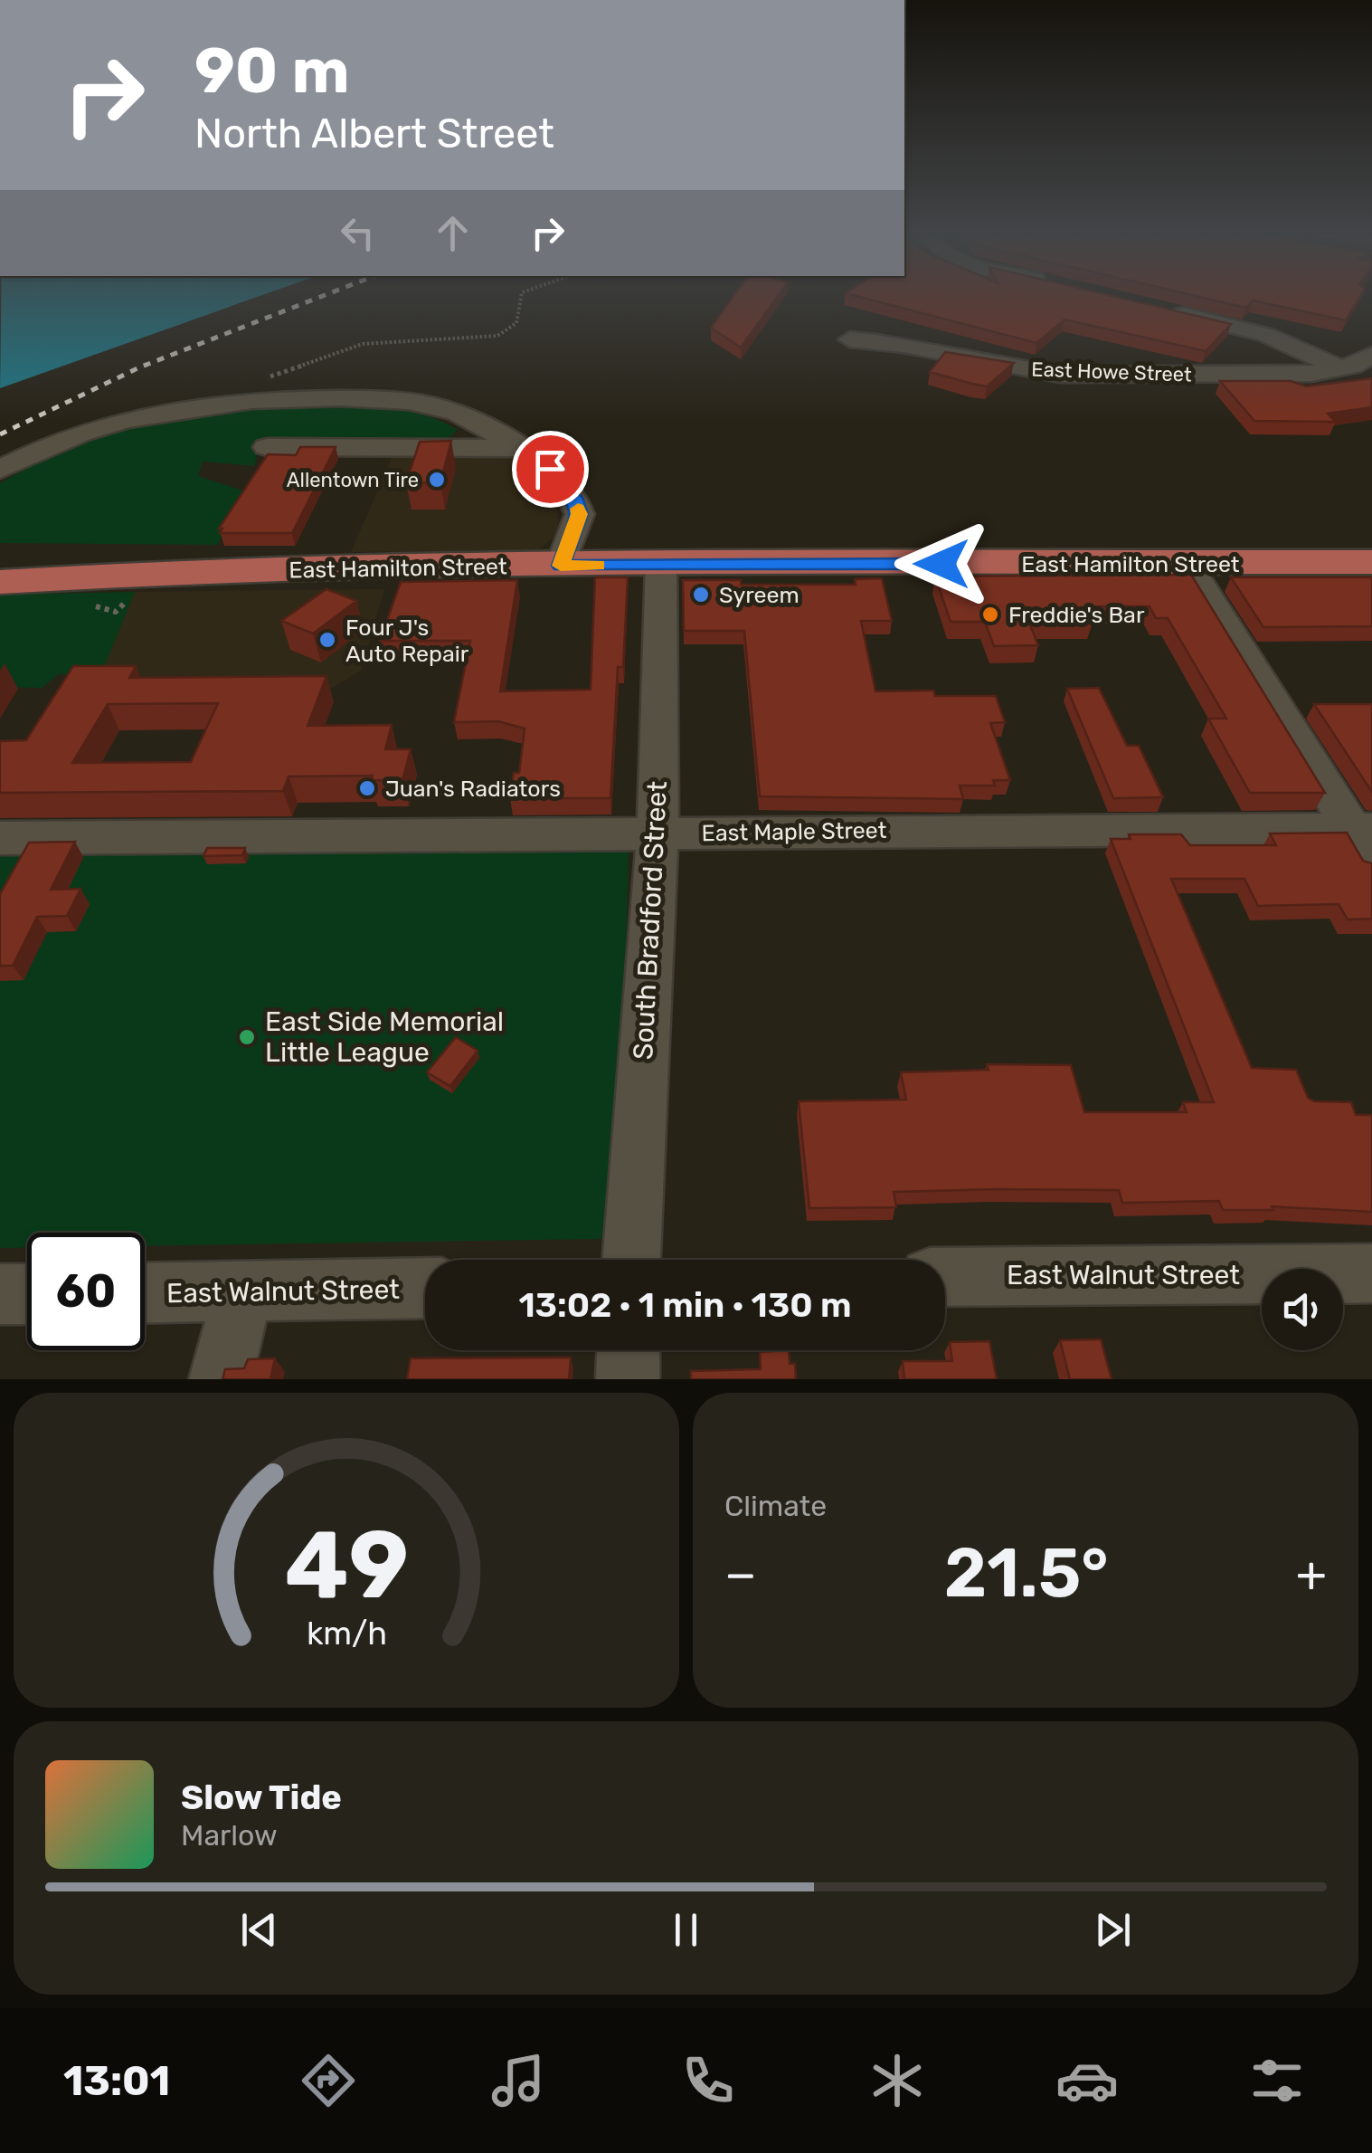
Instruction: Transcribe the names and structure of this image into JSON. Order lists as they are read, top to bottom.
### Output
{
  "streets": {
    "main road": ["East Hamilton Street"],
    "street": [
      "East Howe Street",
      "East Maple Street",
      "South Bradford Street",
      "East Walnut Street"
    ]
  },
  "crossings": [
    ["East Hamilton Street", "South Bradford Street"],
    ["East Maple Street", "South Bradford Street"]
  ],
  "places": [
    "Allentown Tire",
    "Syreem",
    "Freddie's Bar",
    "Four J's Auto Repair",
    "Juan's Radiators",
    "East Side Memorial Little League"
  ],
  "page": {
    "turn": ["90 m", "North Albert Street"],
    "limit": "60",
    "trip": "13:02 · 1 min · 130 m",
    "tile": "Climate",
    "heat": ["−", "21.5°", "+"],
    "song": ["Slow Tide", "Marlow"],
    "tabs": "13:01",
    "gauge": ["49", "km/h"]
  }
}
